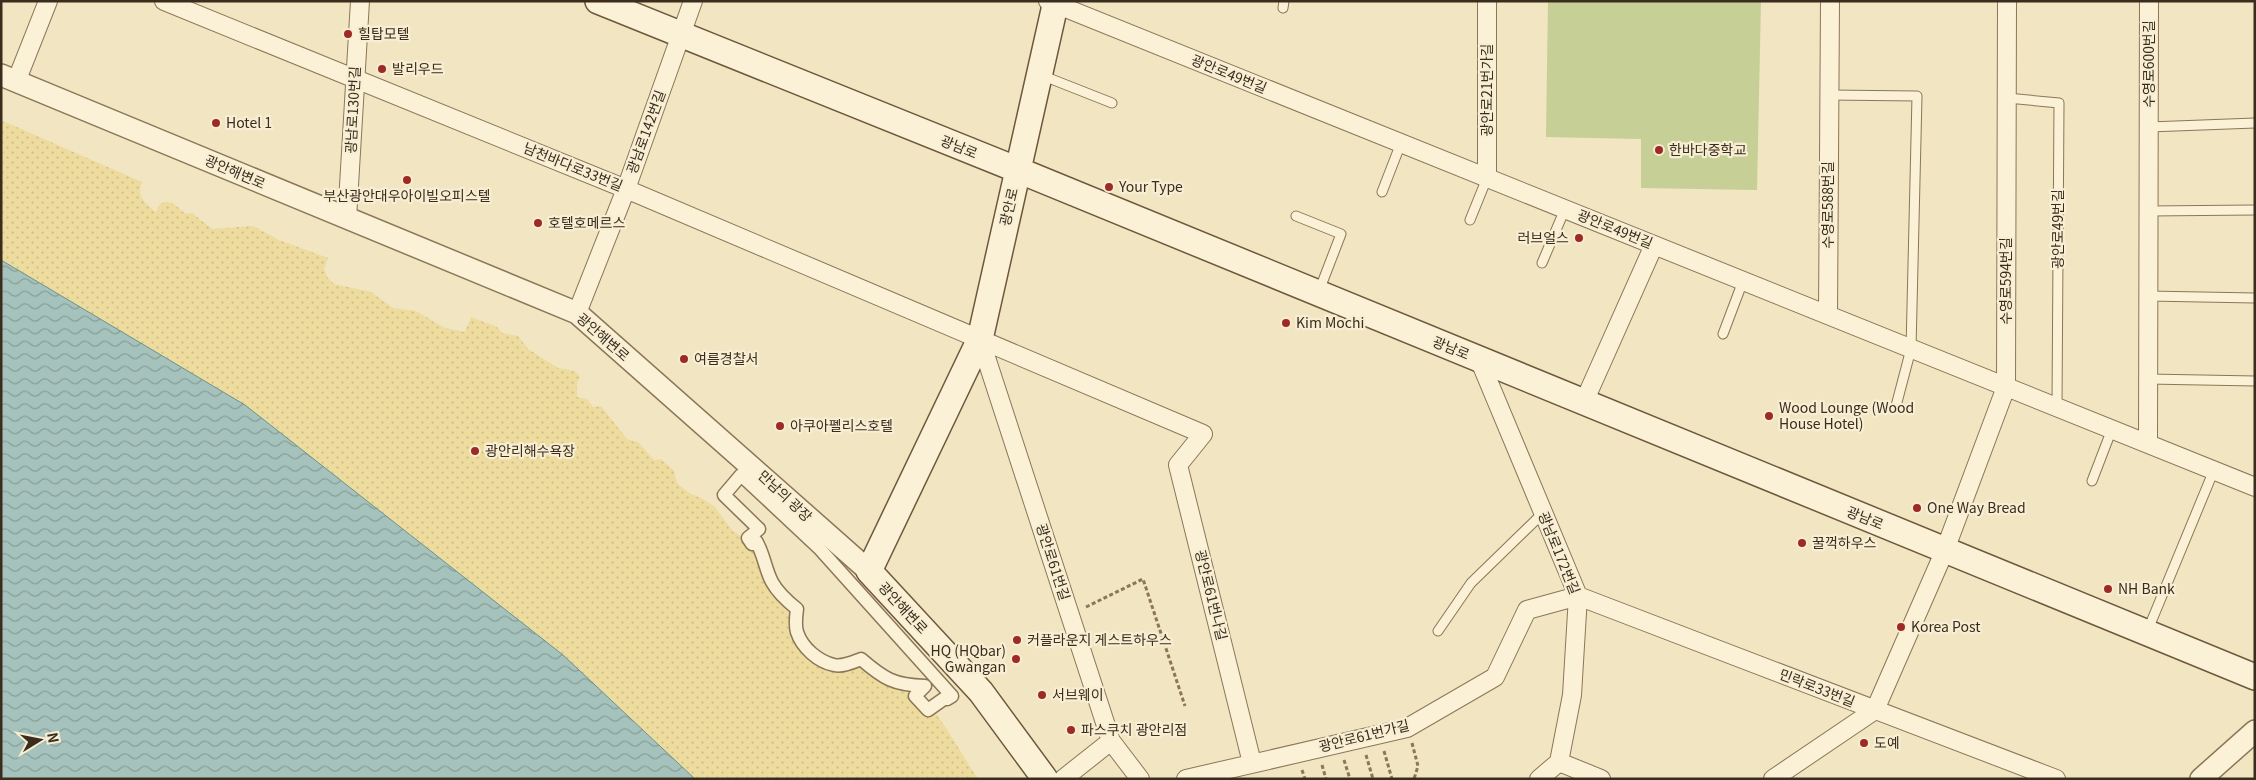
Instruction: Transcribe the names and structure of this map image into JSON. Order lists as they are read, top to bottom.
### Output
{
  "streets": {
    "main road": ["광남로", "광안해변로", "광안로"],
    "street": [
      "수영로600번길",
      "광안로49번길",
      "광안로21번가길",
      "광남로130번길",
      "광남로142번길",
      "남천바다로33번길",
      "수영로588번길",
      "수영로594번길",
      "만남의 광장",
      "광남로172번길",
      "광안로61번길",
      "광안로61번나길",
      "민락로33번길",
      "광안로61번가길"
    ]
  },
  "crossings": [
    ["수영로600번길", "광안로49번길"],
    ["광안로49번길", "광안로21번가길"],
    ["광안로49번길", "수영로588번길"],
    ["광안로49번길", "광안로"],
    ["광안로49번길", "수영로594번길"],
    ["광남로130번길", "남천바다로33번길"],
    ["광남로130번길", "광안해변로"],
    ["광남로142번길", "광남로"],
    ["광남로142번길", "남천바다로33번길"],
    ["광남로142번길", "광안해변로"],
    ["광남로", "광안로"],
    ["광남로", "수영로594번길"],
    ["광남로", "광남로172번길"],
    ["남천바다로33번길", "광안로"],
    ["남천바다로33번길", "광안로61번길"],
    ["남천바다로33번길", "광안로61번나길"],
    ["광안해변로", "광안로"],
    ["광안로", "광안로61번길"],
    ["광안로", "광안로61번나길"],
    ["수영로594번길", "민락로33번길"],
    ["광남로172번길", "민락로33번길"],
    ["광남로172번길", "광안로61번가길"],
    ["광안로61번길", "광안로61번나길"],
    ["광안로61번나길", "광안로61번가길"],
    ["민락로33번길", "광안로61번가길"]
  ],
  "places": [
    "힐탑모텔",
    "발리우드",
    "Hotel 1",
    "한바다중학교",
    "부산광안대우아이빌오피스텔",
    "Your Type",
    "호텔호메르스",
    "러브얼스",
    "Kim Mochi",
    "여름경찰서",
    "Wood Lounge (Wood House Hotel)",
    "아쿠아펠리스호텔",
    "광안리해수욕장",
    "One Way Bread",
    "꿀꺽하우스",
    "NH Bank",
    "Korea Post",
    "커플라운지 게스트하우스",
    "HQ (HQbar) Gwangan",
    "서브웨이",
    "파스쿠치 광안리점",
    "도예"
  ],
  "north": "right"
}
